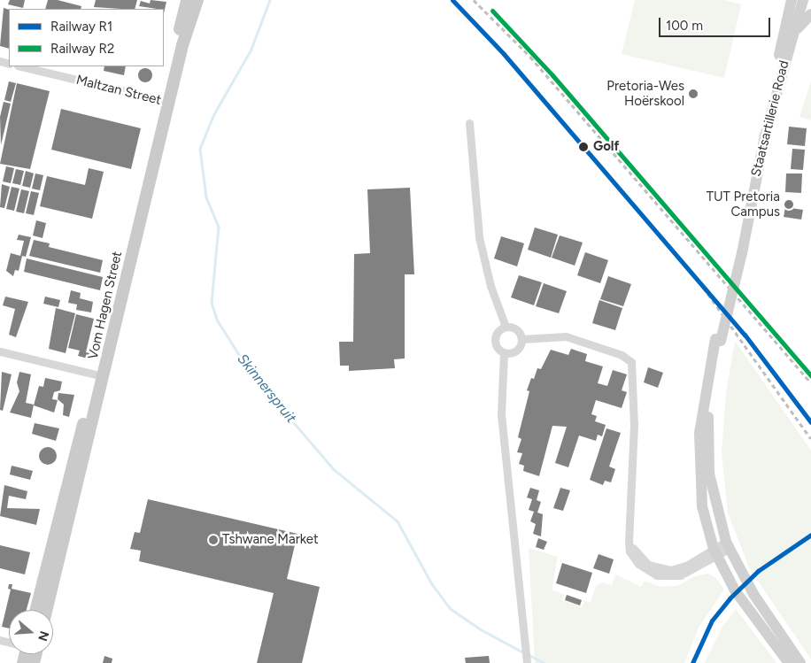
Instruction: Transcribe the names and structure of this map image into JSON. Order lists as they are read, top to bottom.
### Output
{
  "streets": {
    "main road": ["Vom Hagen Street"],
    "street": ["Maltzan Street", "Staatsartillerie Road"]
  },
  "crossings": [
    ["Maltzan Street", "Vom Hagen Street"]
  ],
  "water": ["Skinnerspruit"],
  "places": [
    "Pretoria-Wes Hoërskool",
    "Golf",
    "TUT Pretoria Campus",
    "Tshwane Market"
  ],
  "lines": ["rail line R1", "rail line R2"],
  "legend": ["Railway R1", "Railway R2"],
  "scale_bar": "100 m",
  "north": "right"
}
